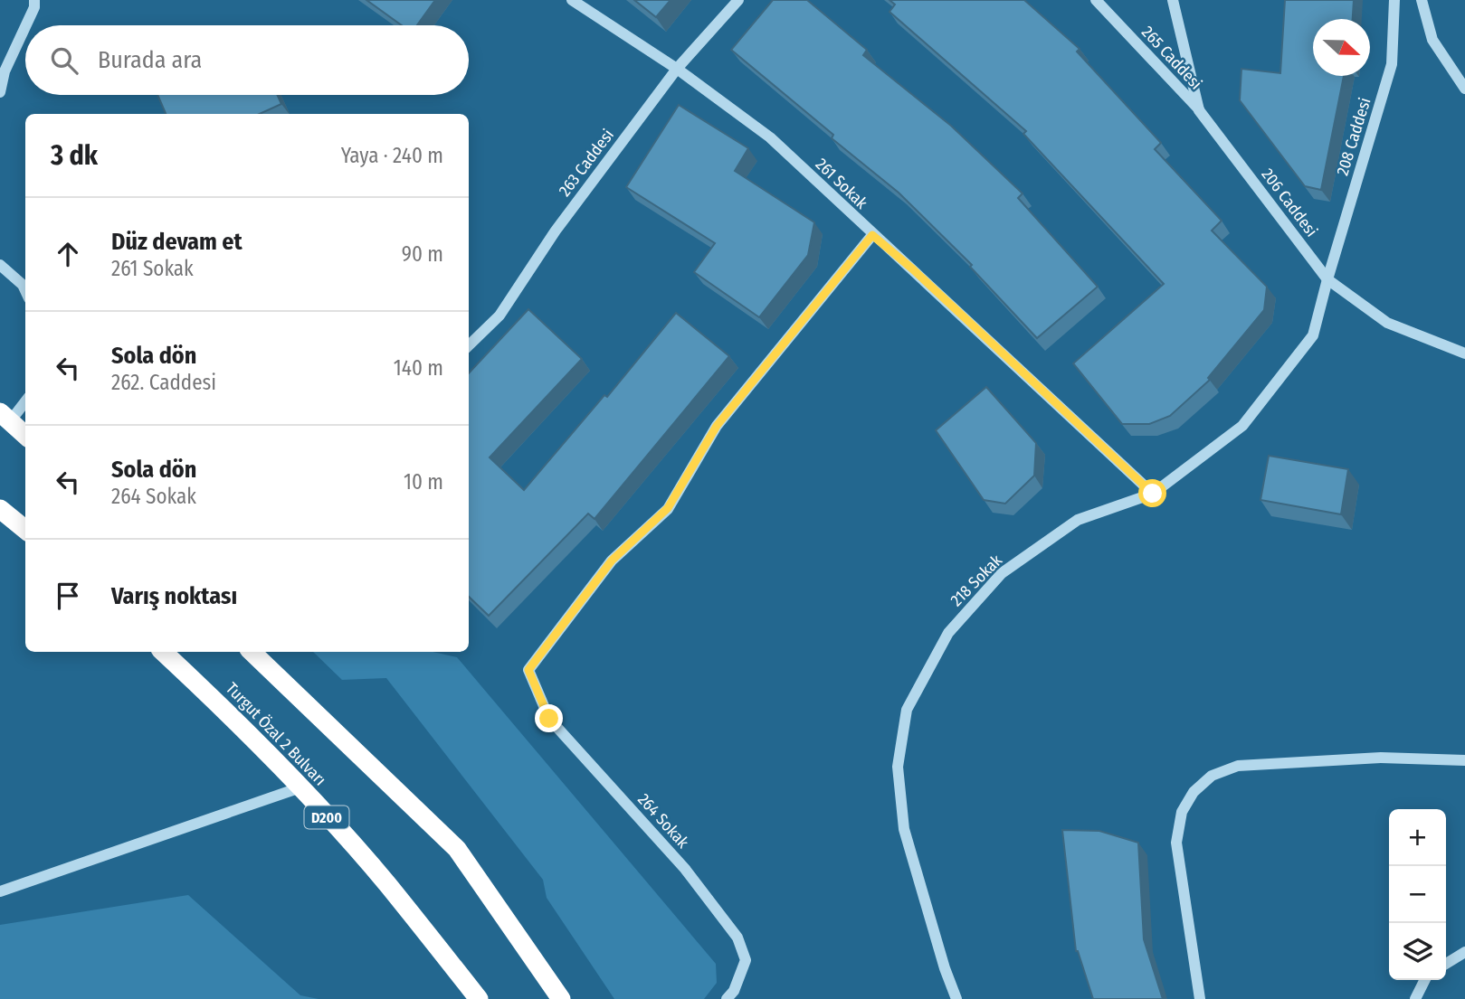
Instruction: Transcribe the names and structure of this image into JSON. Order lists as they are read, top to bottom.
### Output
{
  "streets": {
    "highway": ["Turgut Özal 2 Bulvarı", "D200"],
    "street": [
      "265 Caddesi",
      "208 Caddesi",
      "263 Caddesi",
      "261 Sokak",
      "206 Caddesi",
      "218 Sokak",
      "264 Sokak"
    ]
  },
  "crossings": [
    ["265 Caddesi", "206 Caddesi"],
    ["208 Caddesi", "206 Caddesi"],
    ["208 Caddesi", "218 Sokak"],
    ["263 Caddesi", "261 Sokak"],
    ["261 Sokak", "218 Sokak"],
    ["261 Sokak", "264 Sokak"],
    ["206 Caddesi", "218 Sokak"]
  ],
  "north": "right",
  "page": {
    "search": "Burada ara",
    "heading": ["3 dk", "Yaya · 240 m"],
    "list": [
      ["Düz devam et", "261 Sokak", "90 m"],
      ["Sola dön", "262. Caddesi", "140 m"],
      ["Sola dön", "264 Sokak", "10 m"],
      "Varış noktası"
    ],
    "map_buttons": ["+", "−"]
  }
}
